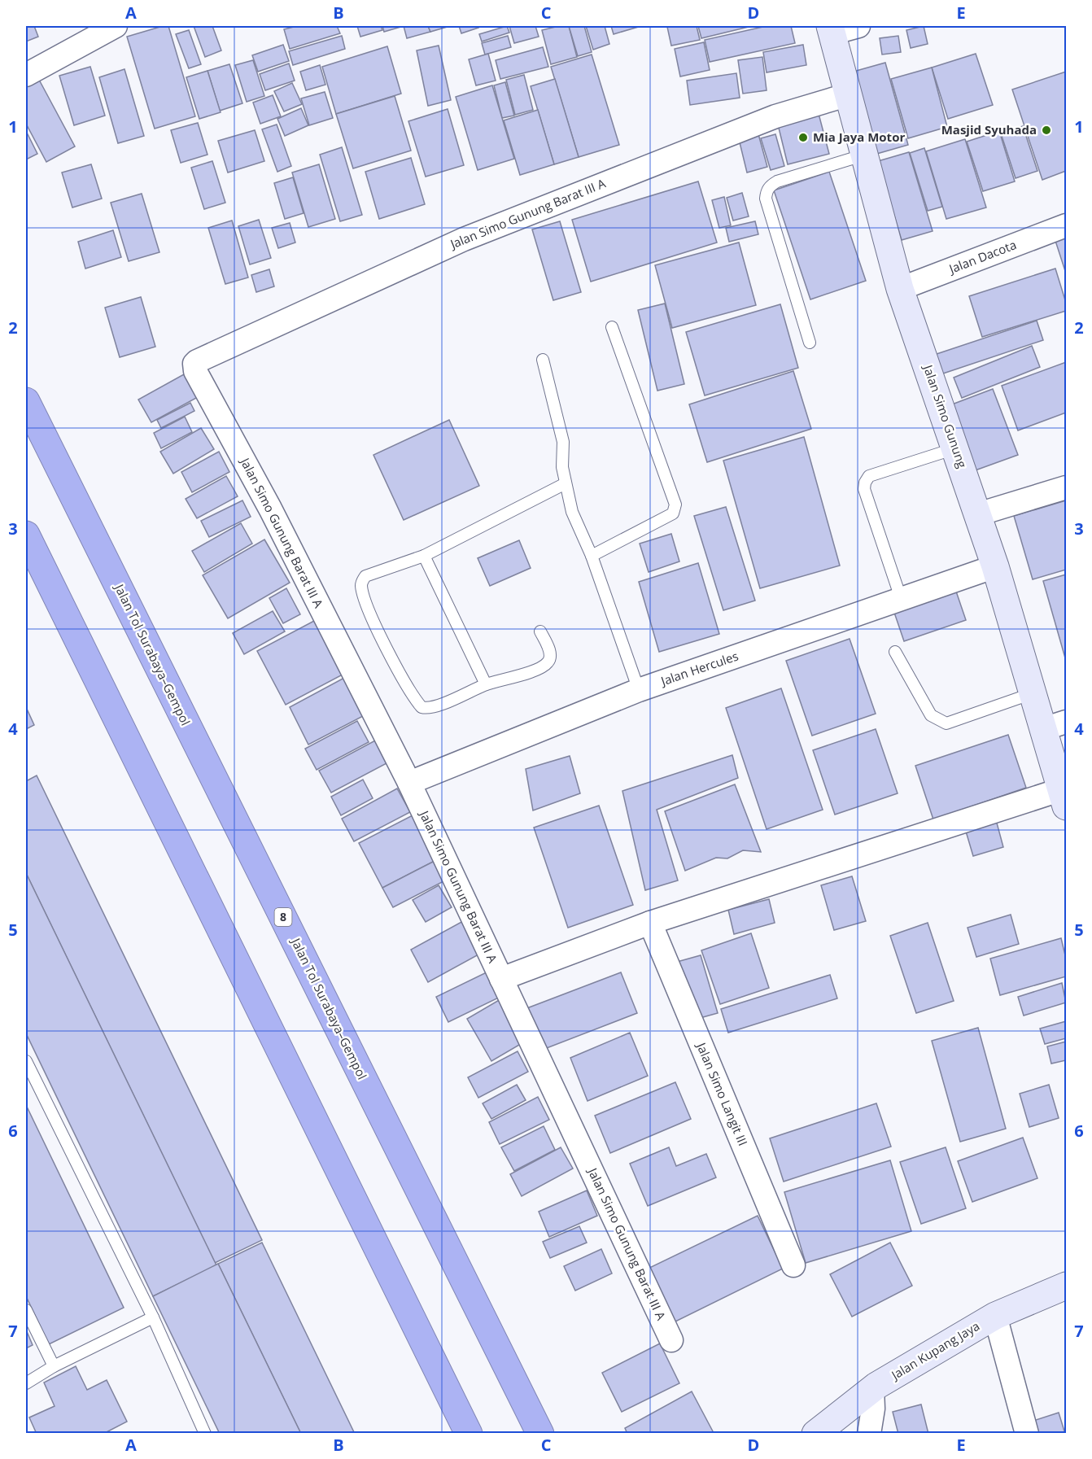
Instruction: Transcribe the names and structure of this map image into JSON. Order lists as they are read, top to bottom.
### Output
{
  "streets": {
    "highway": ["Jalan Tol Surabaya–Gempol", "8"],
    "main road": ["Jalan Simo Gunung", "Jalan Kupang Jaya"],
    "street": [
      "Jalan Simo Gunung Barat III A",
      "Jalan Dacota",
      "Jalan Hercules",
      "Jalan Simo Langit III"
    ]
  },
  "crossings": [
    ["Jalan Simo Gunung Barat III A", "Jalan Simo Gunung"],
    ["Jalan Simo Gunung Barat III A", "Jalan Hercules"],
    ["Jalan Dacota", "Jalan Simo Gunung"],
    ["Jalan Simo Gunung", "Jalan Hercules"]
  ],
  "places": ["Masjid Syuhada", "Mia Jaya Motor"],
  "grid": {
    "columns": [
      "A",
      "B",
      "C",
      "D",
      "E"
    ],
    "rows": [
      "1",
      "2",
      "3",
      "4",
      "5",
      "6",
      "7"
    ]
  }
}
